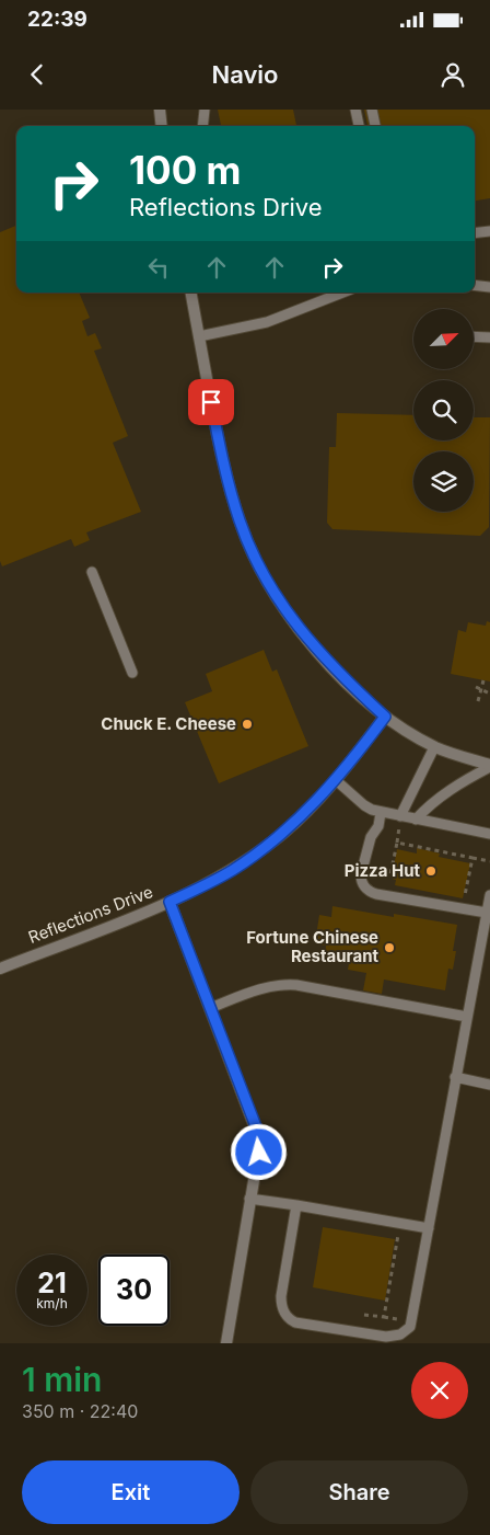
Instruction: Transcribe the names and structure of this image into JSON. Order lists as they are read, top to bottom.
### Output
{
  "streets": {
    "street": ["Reflections Drive"]
  },
  "places": ["Chuck E. Cheese", "Pizza Hut", "Fortune Chinese Restaurant"],
  "north": "top right",
  "page": {
    "status": "22:39",
    "header": "Navio",
    "turn": ["100 m", "Reflections Drive"],
    "speed": "21 km/h",
    "limit": "30",
    "heading": ["1 min", "350 m · 22:40"],
    "buttons": ["Exit", "Share"]
  }
}
